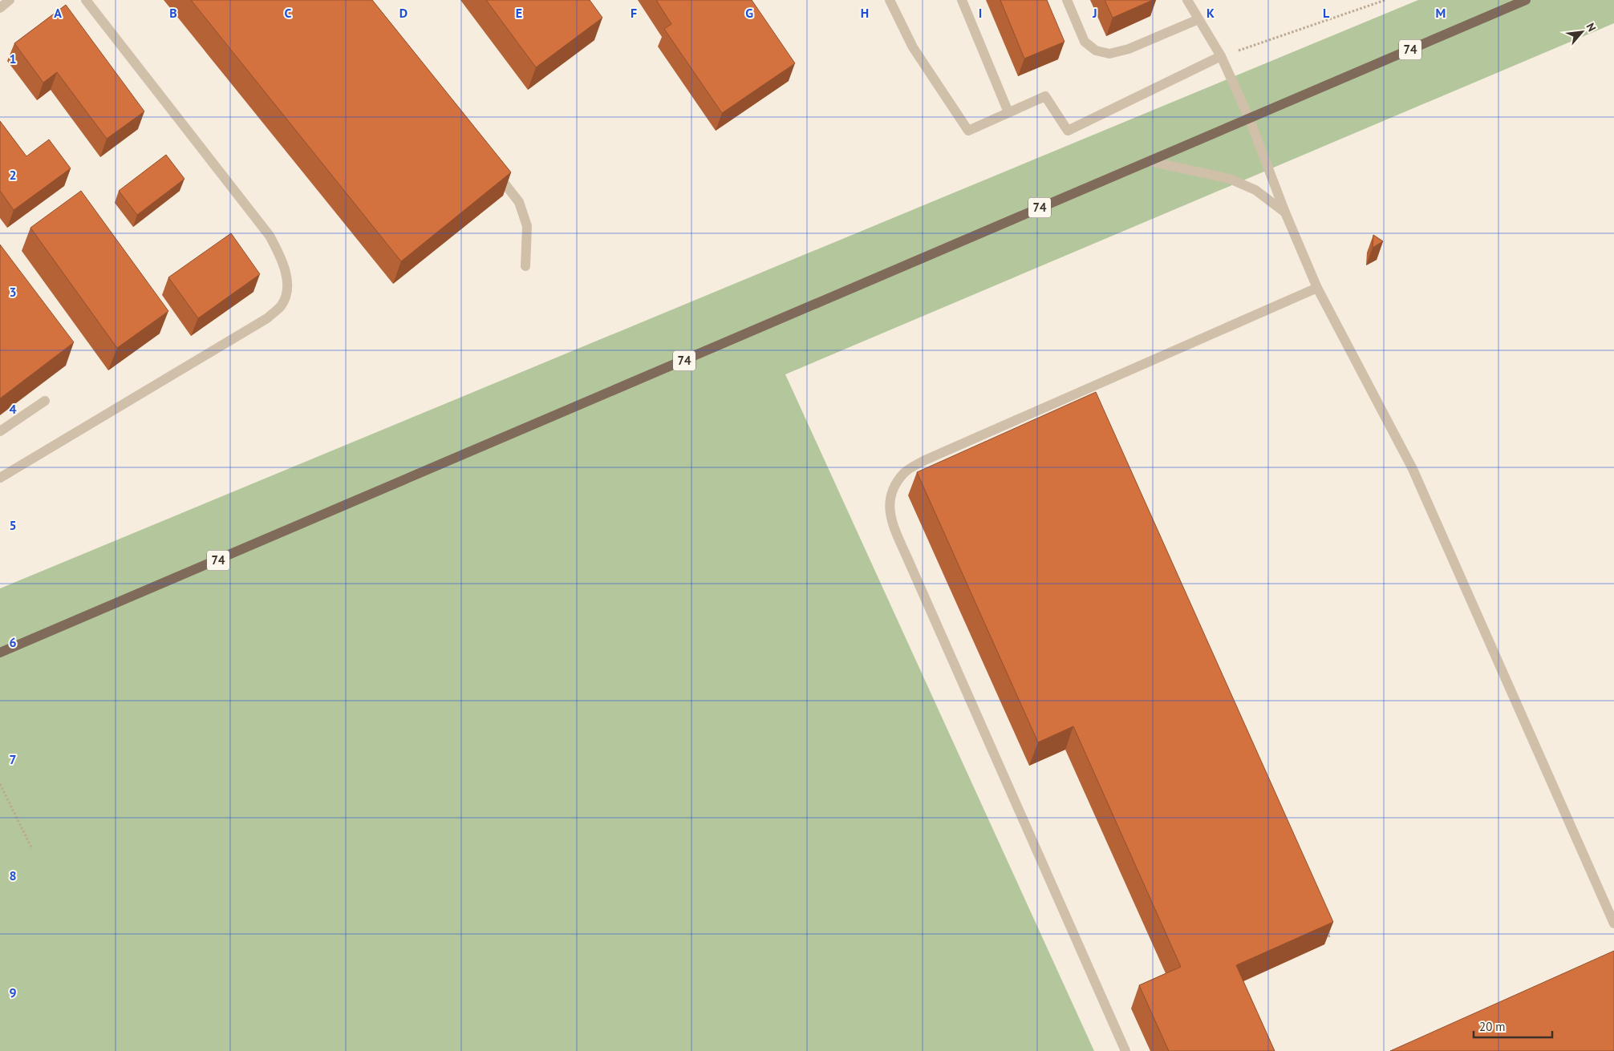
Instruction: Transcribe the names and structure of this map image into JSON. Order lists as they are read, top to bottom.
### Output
{
  "streets": {
    "main road": ["74"]
  },
  "scale_bar": "20 m",
  "north": "top right",
  "grid": {
    "columns": [
      "A",
      "B",
      "C",
      "D",
      "E",
      "F",
      "G",
      "H",
      "I",
      "J",
      "K",
      "L",
      "M"
    ],
    "rows": [
      "1",
      "2",
      "3",
      "4",
      "5",
      "6",
      "7",
      "8",
      "9"
    ]
  }
}
